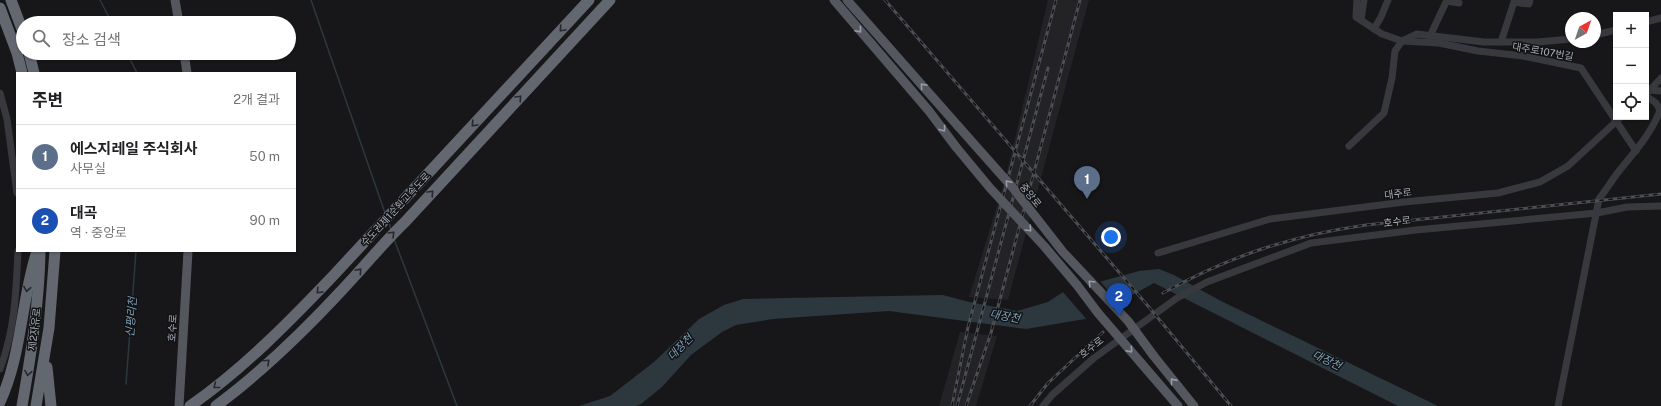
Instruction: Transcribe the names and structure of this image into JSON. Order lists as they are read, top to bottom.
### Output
{
  "streets": {
    "highway": ["수도권제1순환고속도로", "제2자유로"],
    "main road": ["중앙로", "호수로"],
    "street": ["대주로107번길", "대주로"]
  },
  "water": ["대장천", "신평리천"],
  "north": "top right",
  "page": {
    "map_buttons": ["+", "−"],
    "search": "장소 검색",
    "heading": ["주변", "2개 결과"],
    "list": [
      {
        "mark": "1",
        "name": "에스지레일 주식회사",
        "note": "사무실",
        "value": "50 m"
      },
      {
        "mark": "2",
        "name": "대곡",
        "note": "역 · 중앙로",
        "value": "90 m"
      }
    ],
    "pins": ["1", "2"]
  }
}
